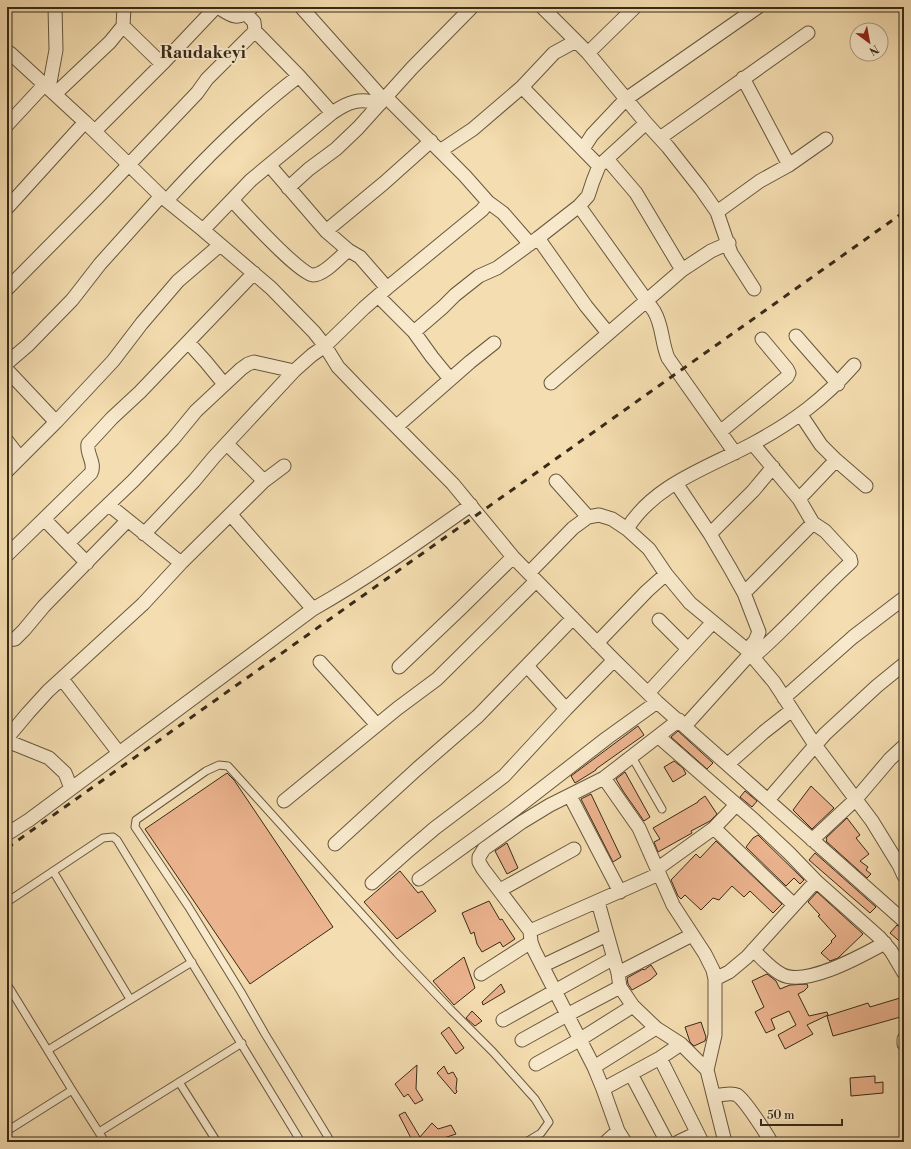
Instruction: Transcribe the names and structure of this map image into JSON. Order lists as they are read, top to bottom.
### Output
{
  "districts": ["Raudakeyi"],
  "scale_bar": "50 m",
  "north": "bottom right"
}
